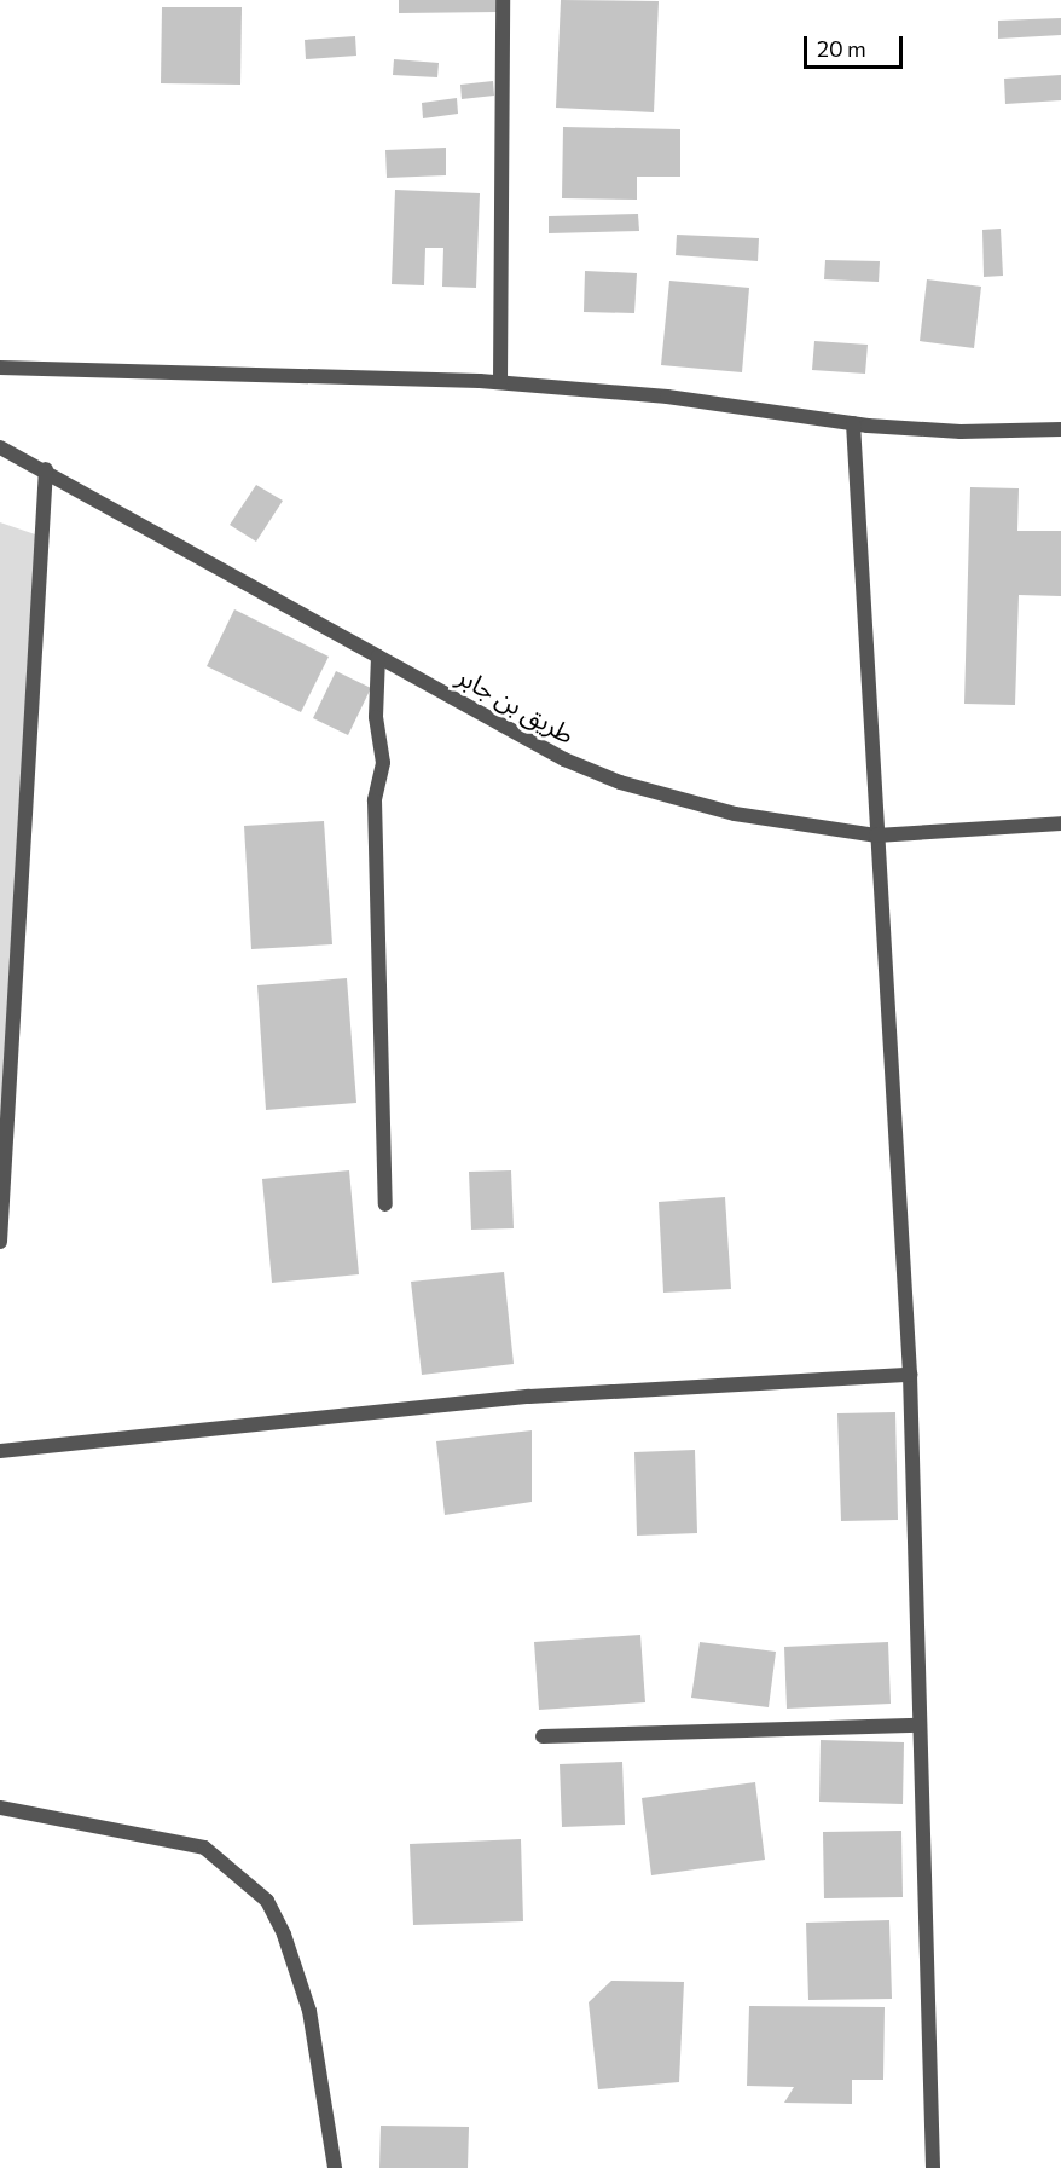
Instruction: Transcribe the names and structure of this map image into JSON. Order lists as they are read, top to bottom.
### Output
{
  "streets": {
    "street": ["طريق بن جابر"]
  },
  "scale_bar": "20 m"
}
